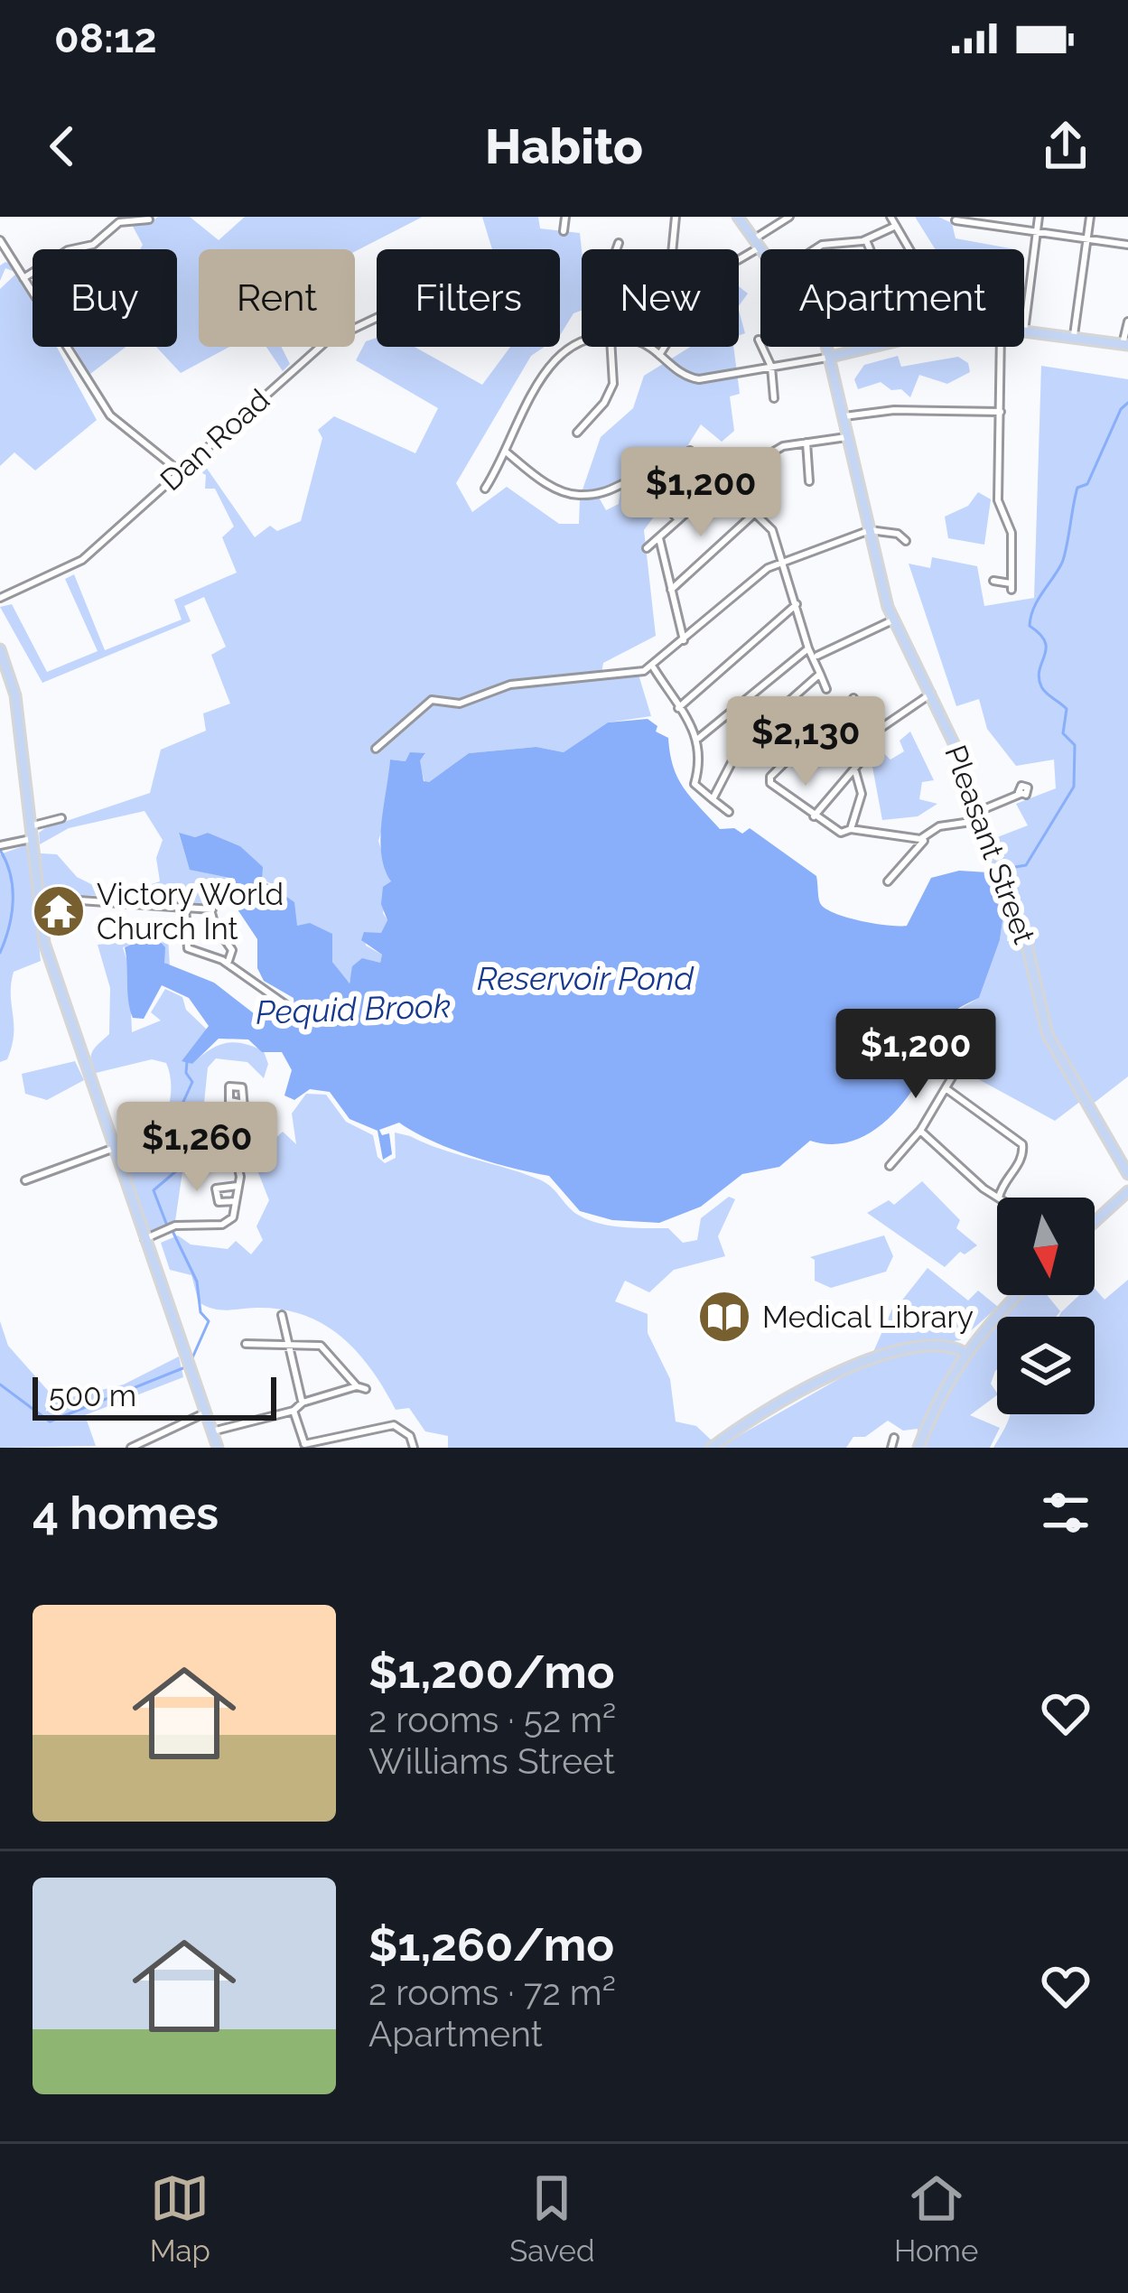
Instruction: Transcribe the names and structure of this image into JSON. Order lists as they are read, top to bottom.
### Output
{
  "streets": {
    "main road": ["Pleasant Street"],
    "street": ["Dan Road"]
  },
  "water": ["Reservoir Pond", "Pequid Brook"],
  "places": {
    "temple": ["Victory World Church Int"],
    "library": ["Medical Library"]
  },
  "scale_bar": "500 m",
  "north": "bottom",
  "page": {
    "status": "08:12",
    "header": "Habito",
    "chip": [
      "Buy",
      "Rent",
      "Filters",
      "New",
      "Apartment"
    ],
    "price": [
      "$1,200",
      "$2,130",
      "$1,200",
      "$1,260"
    ],
    "scale": "500 m",
    "heading": "4 homes",
    "list": [
      {
        "name": "$1,200/mo",
        "note": "2 rooms · 52 m² · Williams Street"
      },
      {
        "name": "$1,260/mo",
        "note": "2 rooms · 72 m² · Apartment"
      }
    ],
    "tabs": ["Map", "Saved", "Home"]
  }
}
